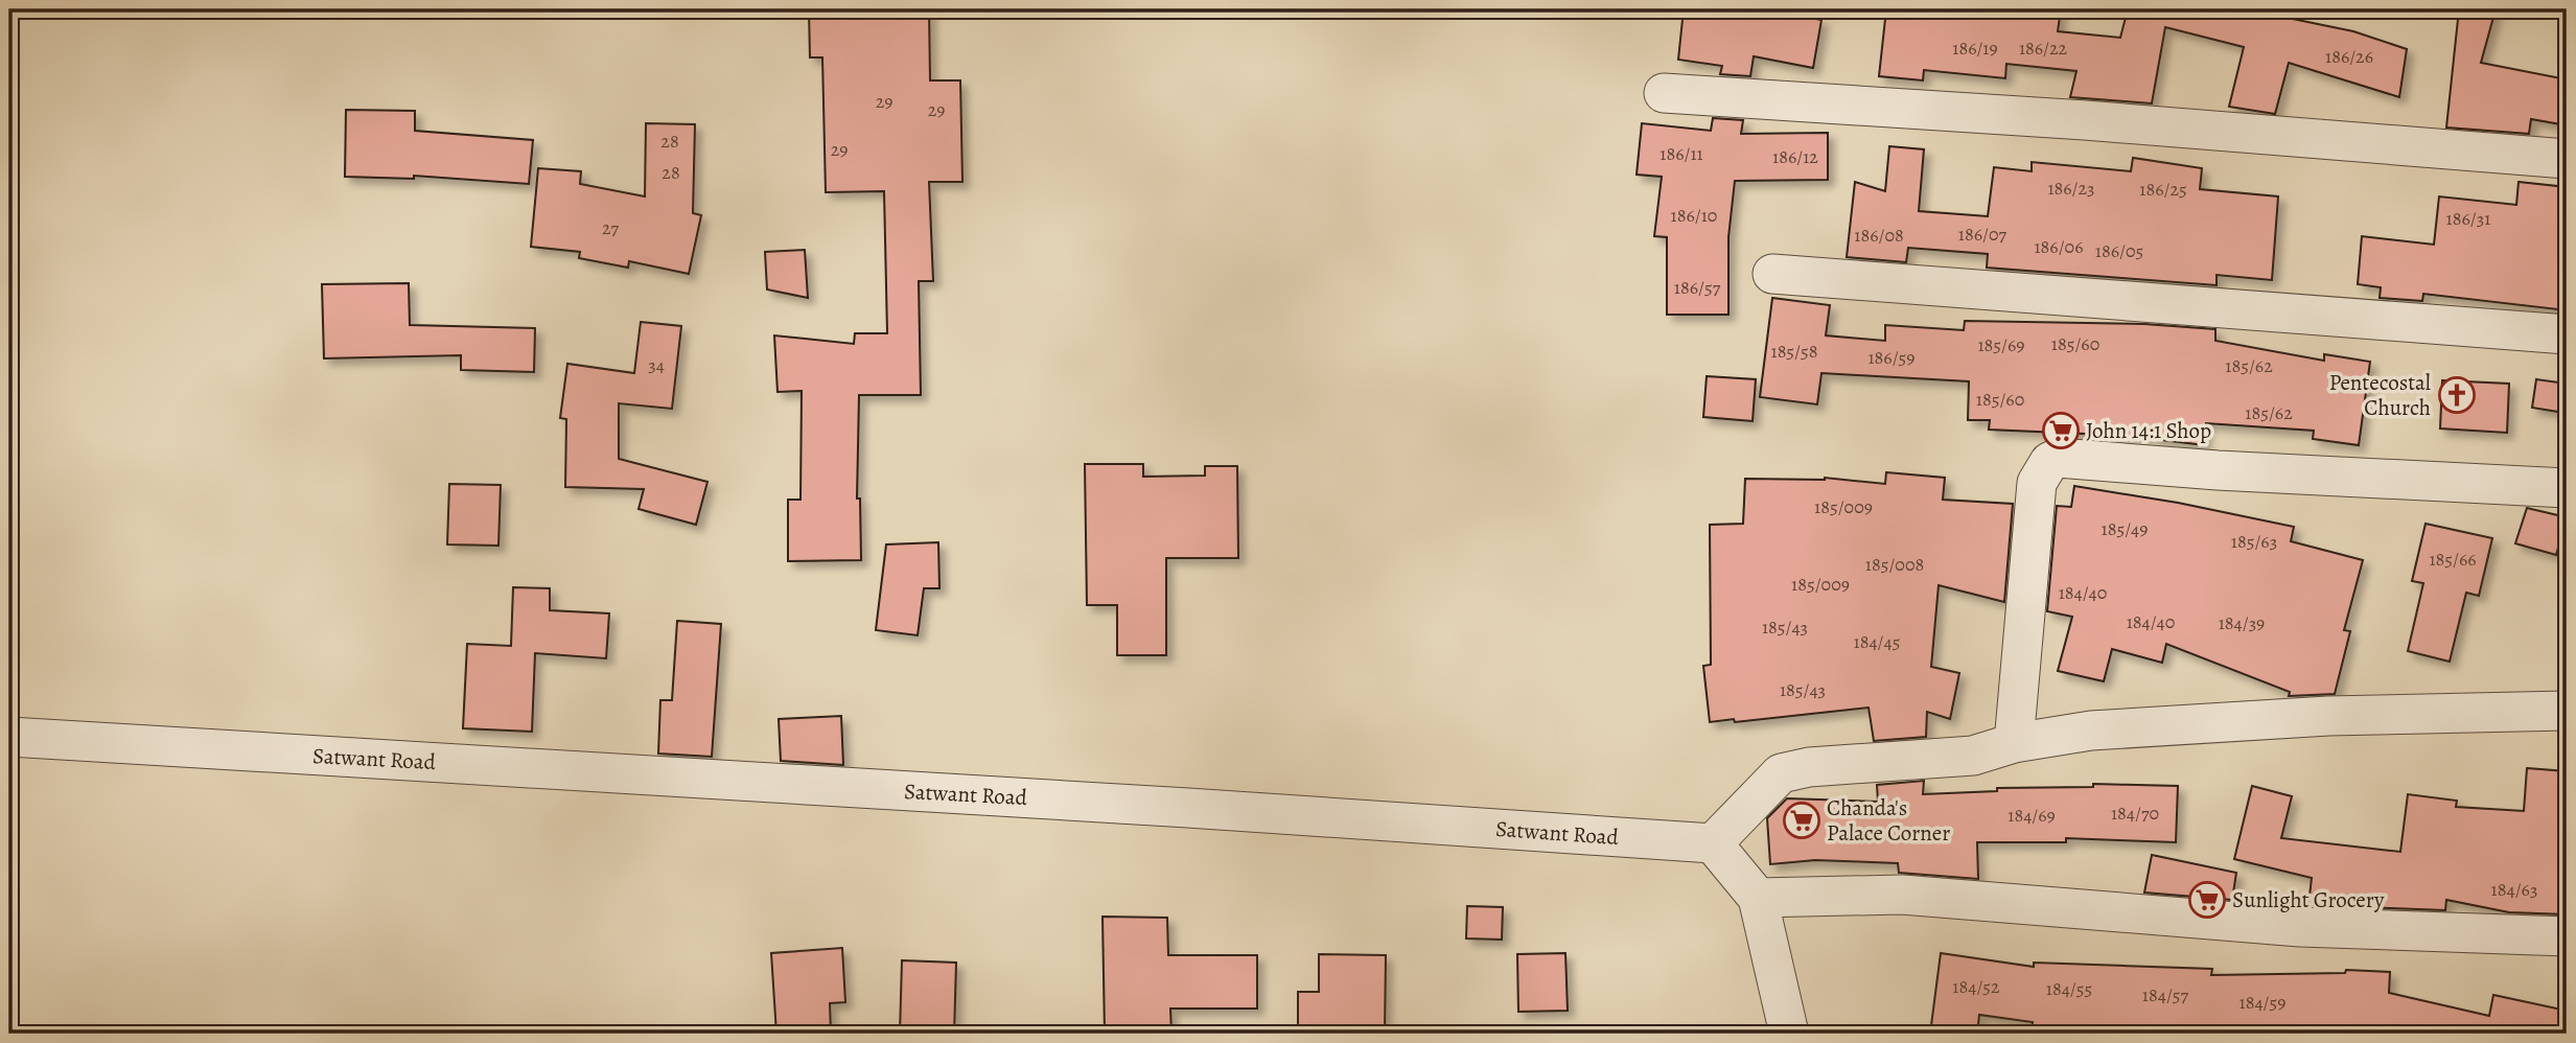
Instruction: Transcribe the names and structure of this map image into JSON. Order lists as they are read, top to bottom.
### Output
{
  "streets": {
    "street": ["Satwant Road"]
  },
  "places": {
    "church": ["Pentecostal Church"],
    "supermarket": ["John 14:1 Shop", "Chanda's Palace Corner", "Sunlight Grocery"]
  },
  "house_numbers": [
    "186/19",
    "186/22",
    "186/26",
    "29",
    "29",
    "28",
    "29",
    "186/11",
    "186/12",
    "28",
    "186/23",
    "186/25",
    "186/10",
    "186/31",
    "27",
    "186/07",
    "186/08",
    "186/06",
    "186/05",
    "186/57",
    "185/60",
    "185/69",
    "185/58",
    "186/59",
    "34",
    "185/62",
    "185/60",
    "185/62",
    "185/009",
    "185/49",
    "185/63",
    "185/66",
    "185/008",
    "185/009",
    "184/40",
    "184/40",
    "184/39",
    "185/43",
    "184/45",
    "185/43",
    "184/70",
    "184/69",
    "184/63",
    "184/52",
    "184/55",
    "184/57",
    "184/59"
  ]
}
